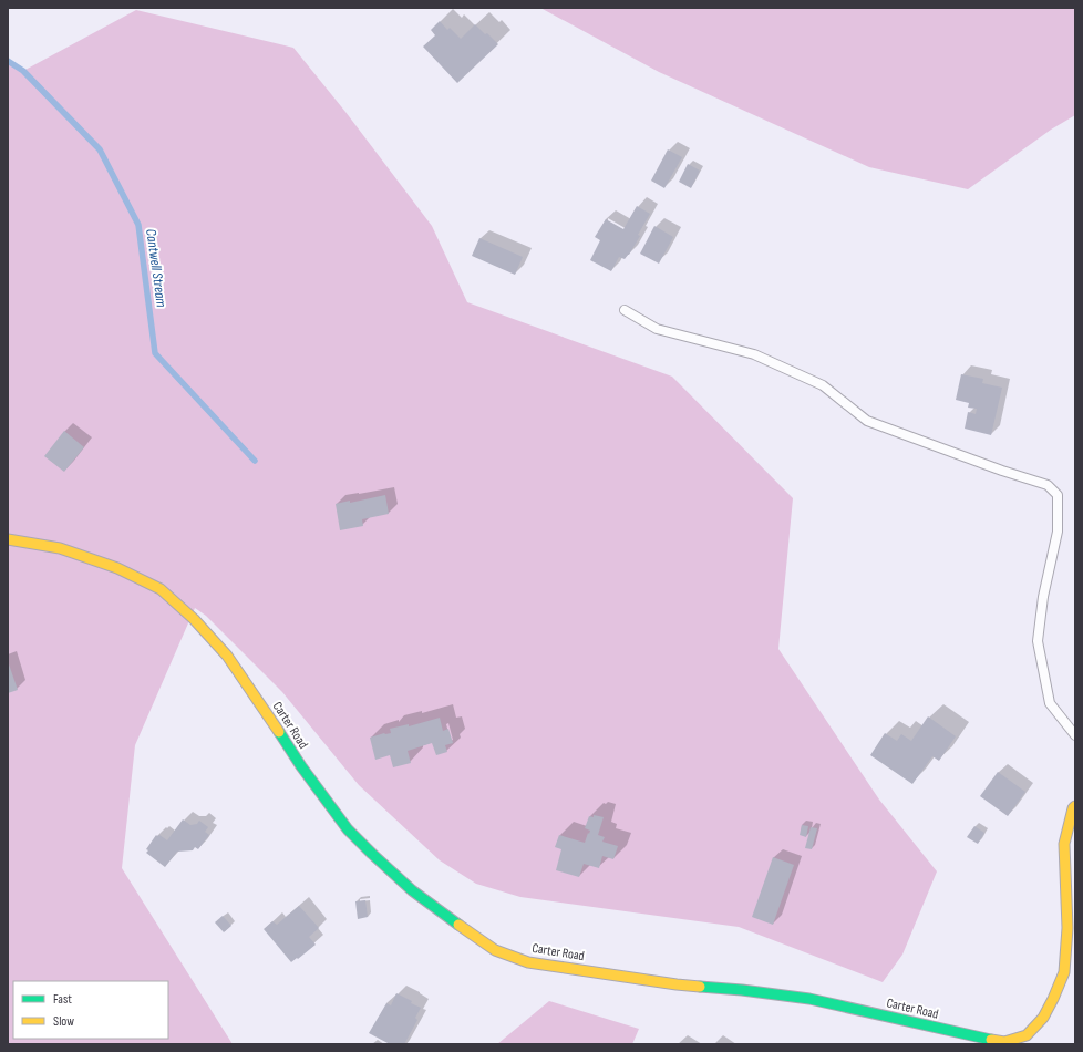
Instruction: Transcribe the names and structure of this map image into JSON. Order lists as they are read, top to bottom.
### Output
{
  "streets": {
    "street": ["Carter Road"]
  },
  "water": ["Cantwell Stream"],
  "legend": ["Fast", "Slow"]
}
